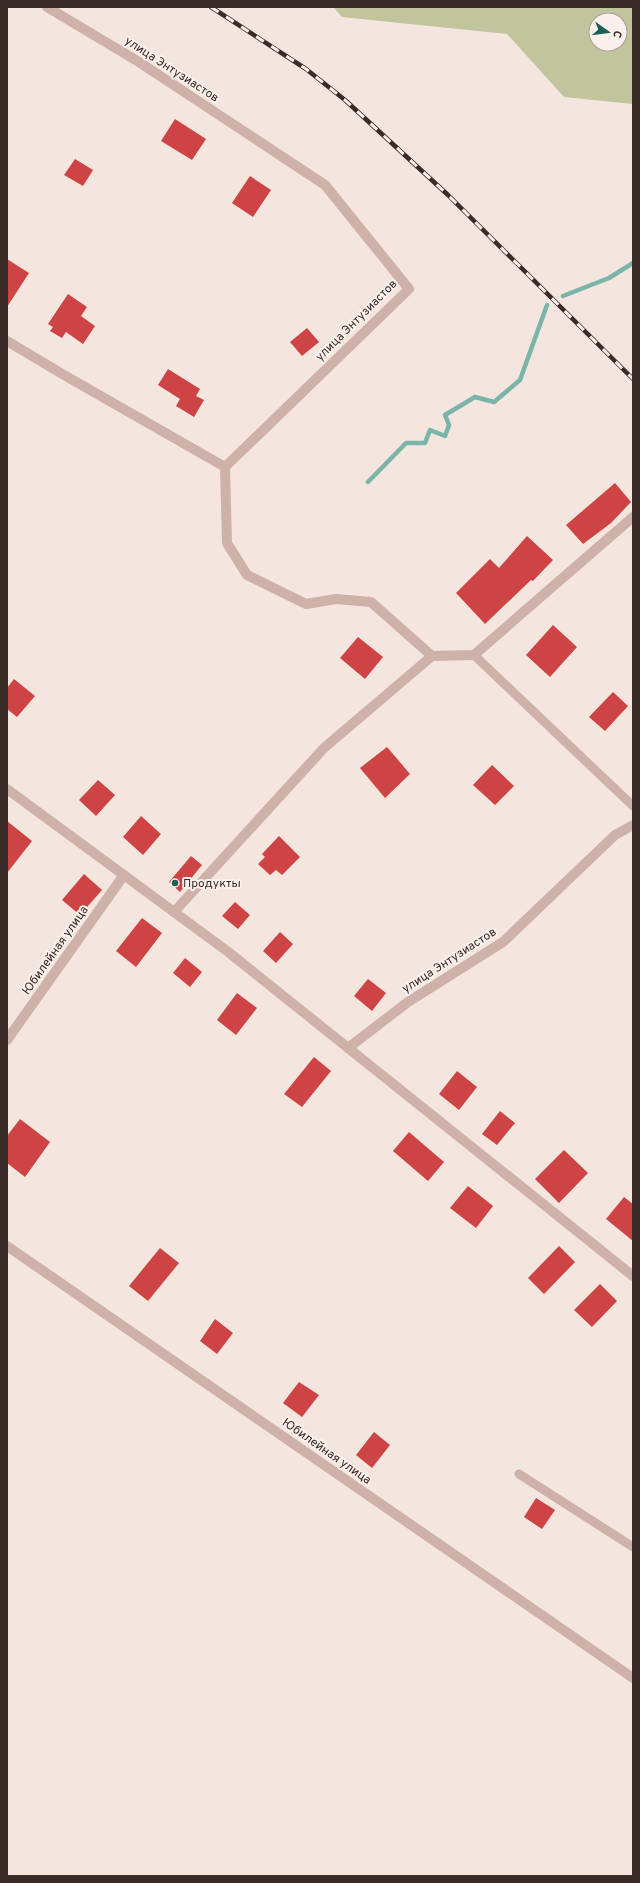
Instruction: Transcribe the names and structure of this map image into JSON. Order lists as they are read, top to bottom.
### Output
{
  "streets": {
    "street": ["улица Энтузиастов", "Юбилейная улица"]
  },
  "places": ["Продукты"],
  "north": "right"
}
